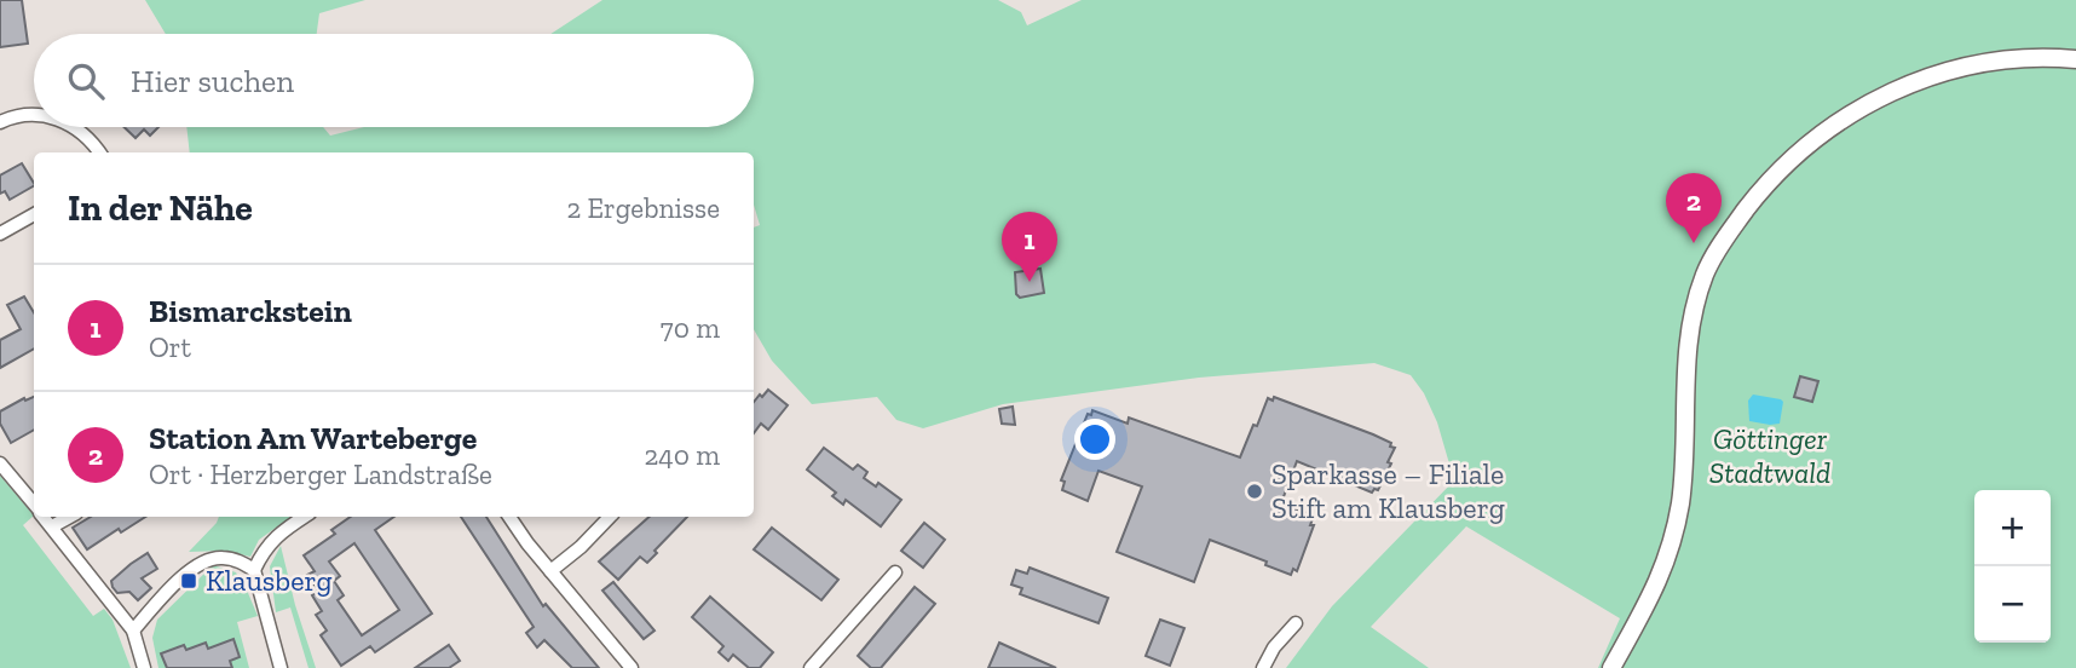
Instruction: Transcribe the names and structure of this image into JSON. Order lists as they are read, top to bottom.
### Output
{
  "parks": ["Göttinger Stadtwald"],
  "places": {
    "other": ["Sparkasse – Filiale Stift am Klausberg"],
    "transit": ["Klausberg"]
  },
  "page": {
    "search": "Hier suchen",
    "heading": ["In der Nähe", "2 Ergebnisse"],
    "pins": ["2", "1"],
    "list": [
      {
        "mark": "1",
        "name": "Bismarckstein",
        "note": "Ort",
        "value": "70 m"
      },
      {
        "mark": "2",
        "name": "Station Am Warteberge",
        "note": "Ort · Herzberger Landstraße",
        "value": "240 m"
      }
    ],
    "map_buttons": ["+", "−"]
  }
}
